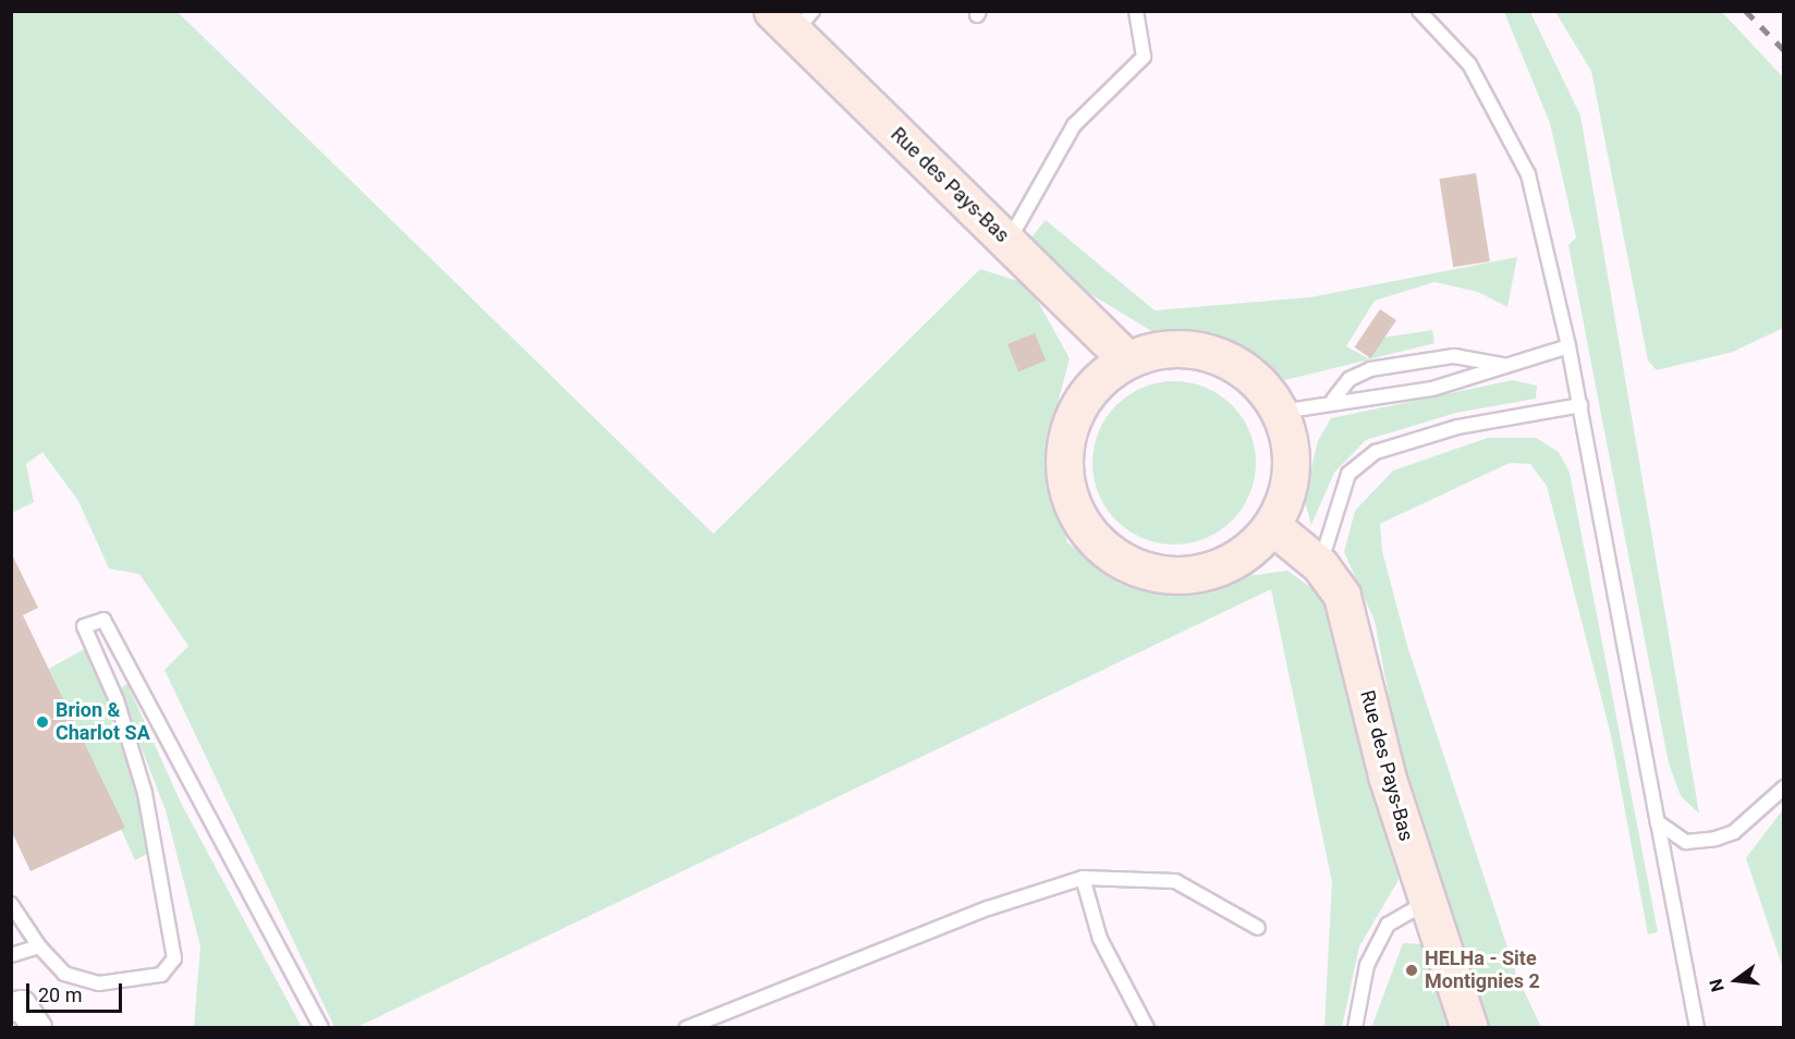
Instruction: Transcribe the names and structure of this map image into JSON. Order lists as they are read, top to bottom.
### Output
{
  "streets": {
    "street": ["Rue des Pays-Bas"]
  },
  "places": ["Brion & Charlot SA", "HELHa - Site Montignies 2"],
  "scale_bar": "20 m",
  "north": "left"
}
